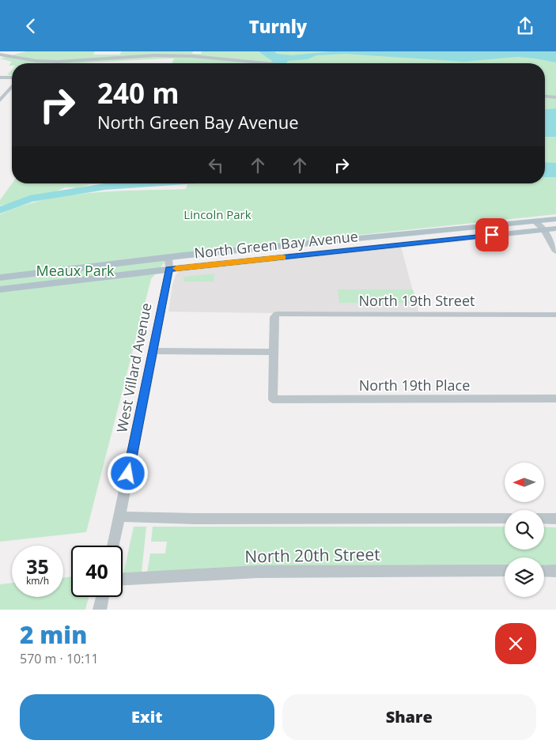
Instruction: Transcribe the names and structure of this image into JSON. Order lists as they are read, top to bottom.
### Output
{
  "streets": {
    "main road": ["North Green Bay Avenue"],
    "street": [
      "North 19th Street",
      "West Villard Avenue",
      "North 19th Place",
      "North 20th Street"
    ]
  },
  "crossings": [
    ["North Green Bay Avenue", "West Villard Avenue"],
    ["North 19th Street", "North 19th Place"]
  ],
  "parks": ["Lincoln Park", "Meaux Park"],
  "north": "left",
  "page": {
    "header": "Turnly",
    "turn": ["240 m", "North Green Bay Avenue"],
    "speed": "35 km/h",
    "limit": "40",
    "heading": ["2 min", "570 m · 10:11"],
    "buttons": ["Exit", "Share"]
  }
}
